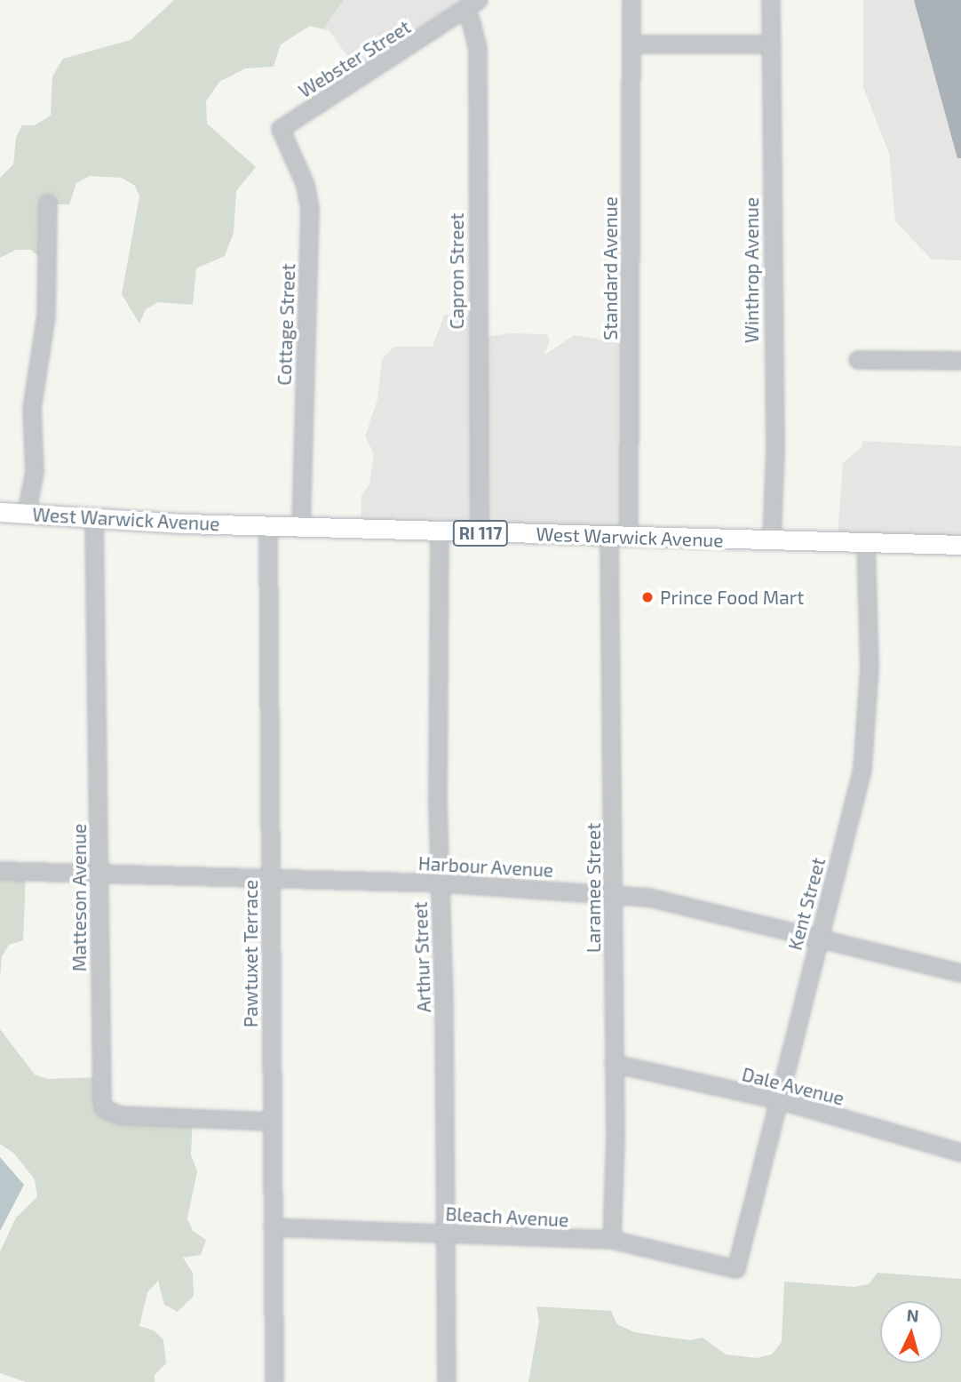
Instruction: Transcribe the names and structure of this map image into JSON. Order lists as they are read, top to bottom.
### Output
{
  "streets": {
    "main road": ["West Warwick Avenue", "RI 117"],
    "street": [
      "Webster Street",
      "Standard Avenue",
      "Winthrop Avenue",
      "Capron Street",
      "Cottage Street",
      "Harbour Avenue",
      "Laramee Street",
      "Matteson Avenue",
      "Kent Street",
      "Pawtuxet Terrace",
      "Arthur Street",
      "Dale Avenue",
      "Bleach Avenue"
    ]
  },
  "crossings": [
    ["Webster Street", "Capron Street"],
    ["Webster Street", "Cottage Street"],
    ["Standard Avenue", "West Warwick Avenue"],
    ["Winthrop Avenue", "West Warwick Avenue"],
    ["Capron Street", "West Warwick Avenue"],
    ["Cottage Street", "West Warwick Avenue"],
    ["West Warwick Avenue", "Laramee Street"],
    ["West Warwick Avenue", "Matteson Avenue"],
    ["West Warwick Avenue", "Kent Street"],
    ["West Warwick Avenue", "Pawtuxet Terrace"],
    ["West Warwick Avenue", "Arthur Street"],
    ["Harbour Avenue", "Laramee Street"],
    ["Harbour Avenue", "Matteson Avenue"],
    ["Harbour Avenue", "Kent Street"],
    ["Harbour Avenue", "Pawtuxet Terrace"],
    ["Harbour Avenue", "Arthur Street"],
    ["Laramee Street", "Dale Avenue"],
    ["Laramee Street", "Bleach Avenue"],
    ["Matteson Avenue", "Pawtuxet Terrace"],
    ["Kent Street", "Dale Avenue"],
    ["Kent Street", "Bleach Avenue"],
    ["Pawtuxet Terrace", "Bleach Avenue"],
    ["Arthur Street", "Bleach Avenue"]
  ],
  "places": ["Prince Food Mart"],
  "north": "top"
}
